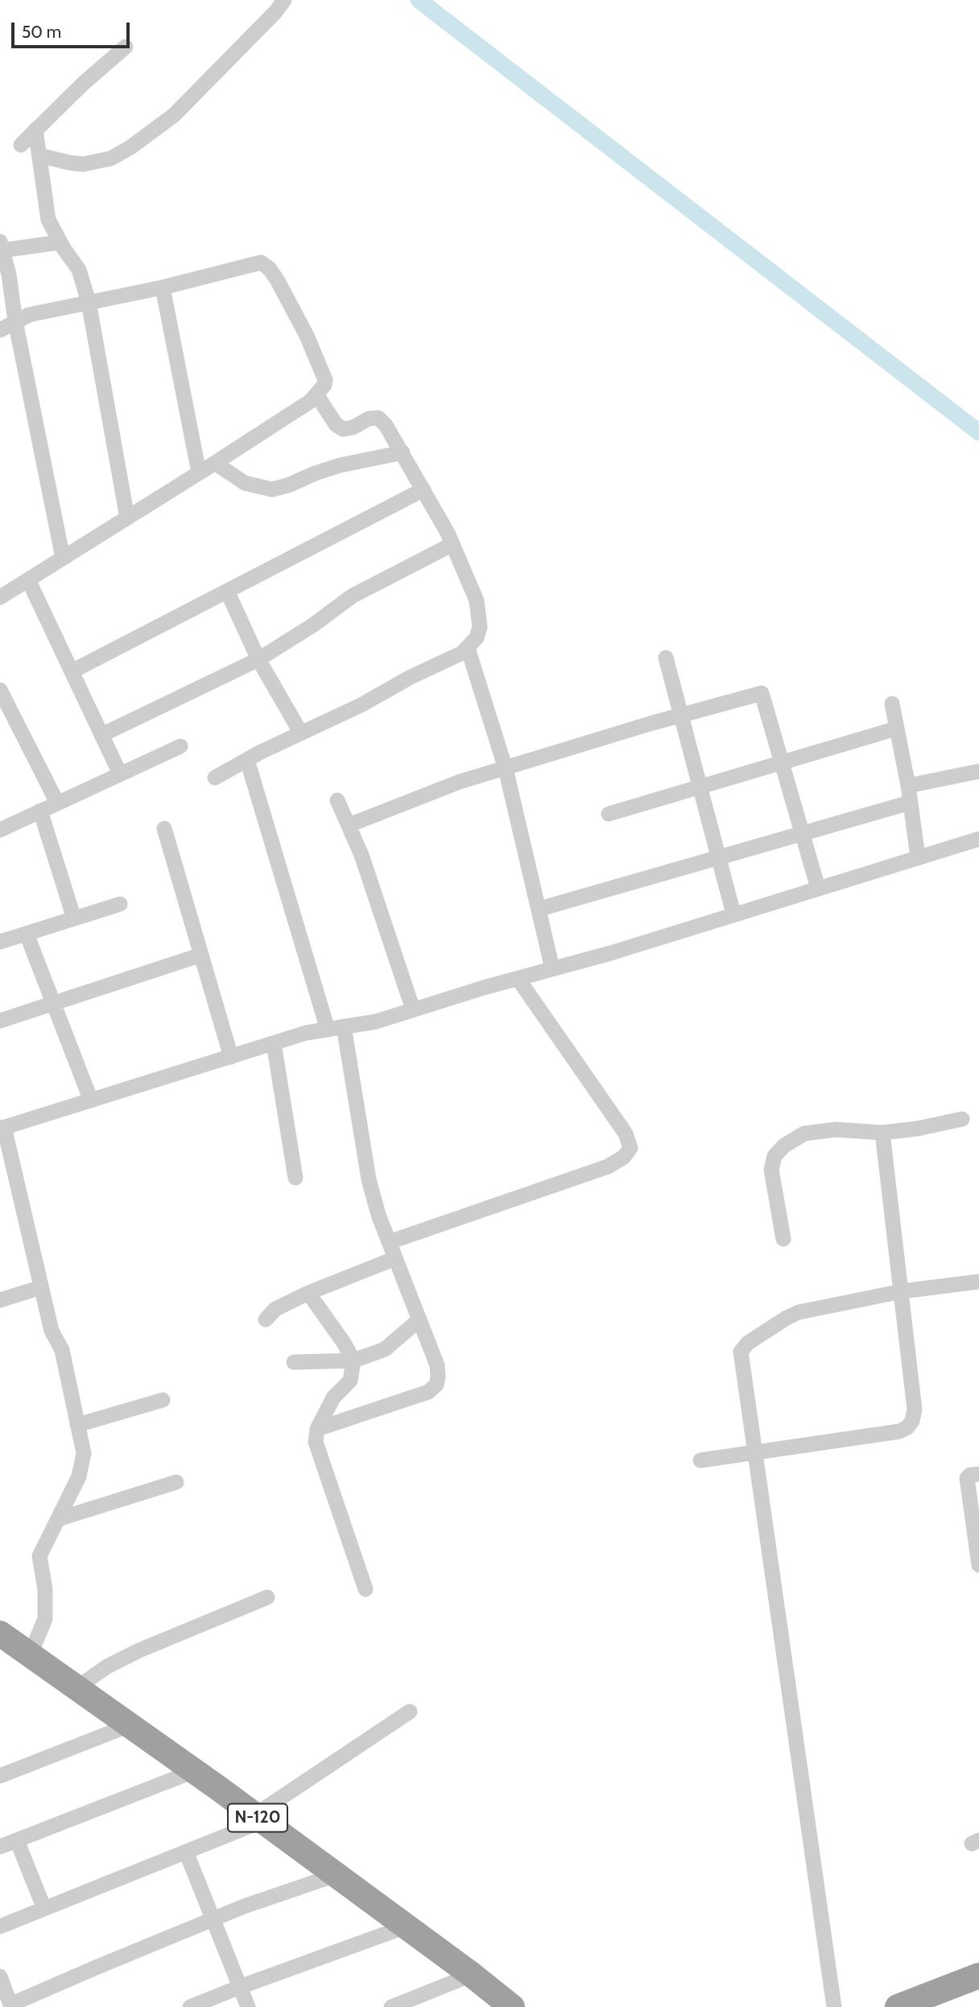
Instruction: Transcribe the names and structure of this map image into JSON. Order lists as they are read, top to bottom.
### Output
{
  "streets": {
    "highway": ["N-120"]
  },
  "scale_bar": "50 m"
}
